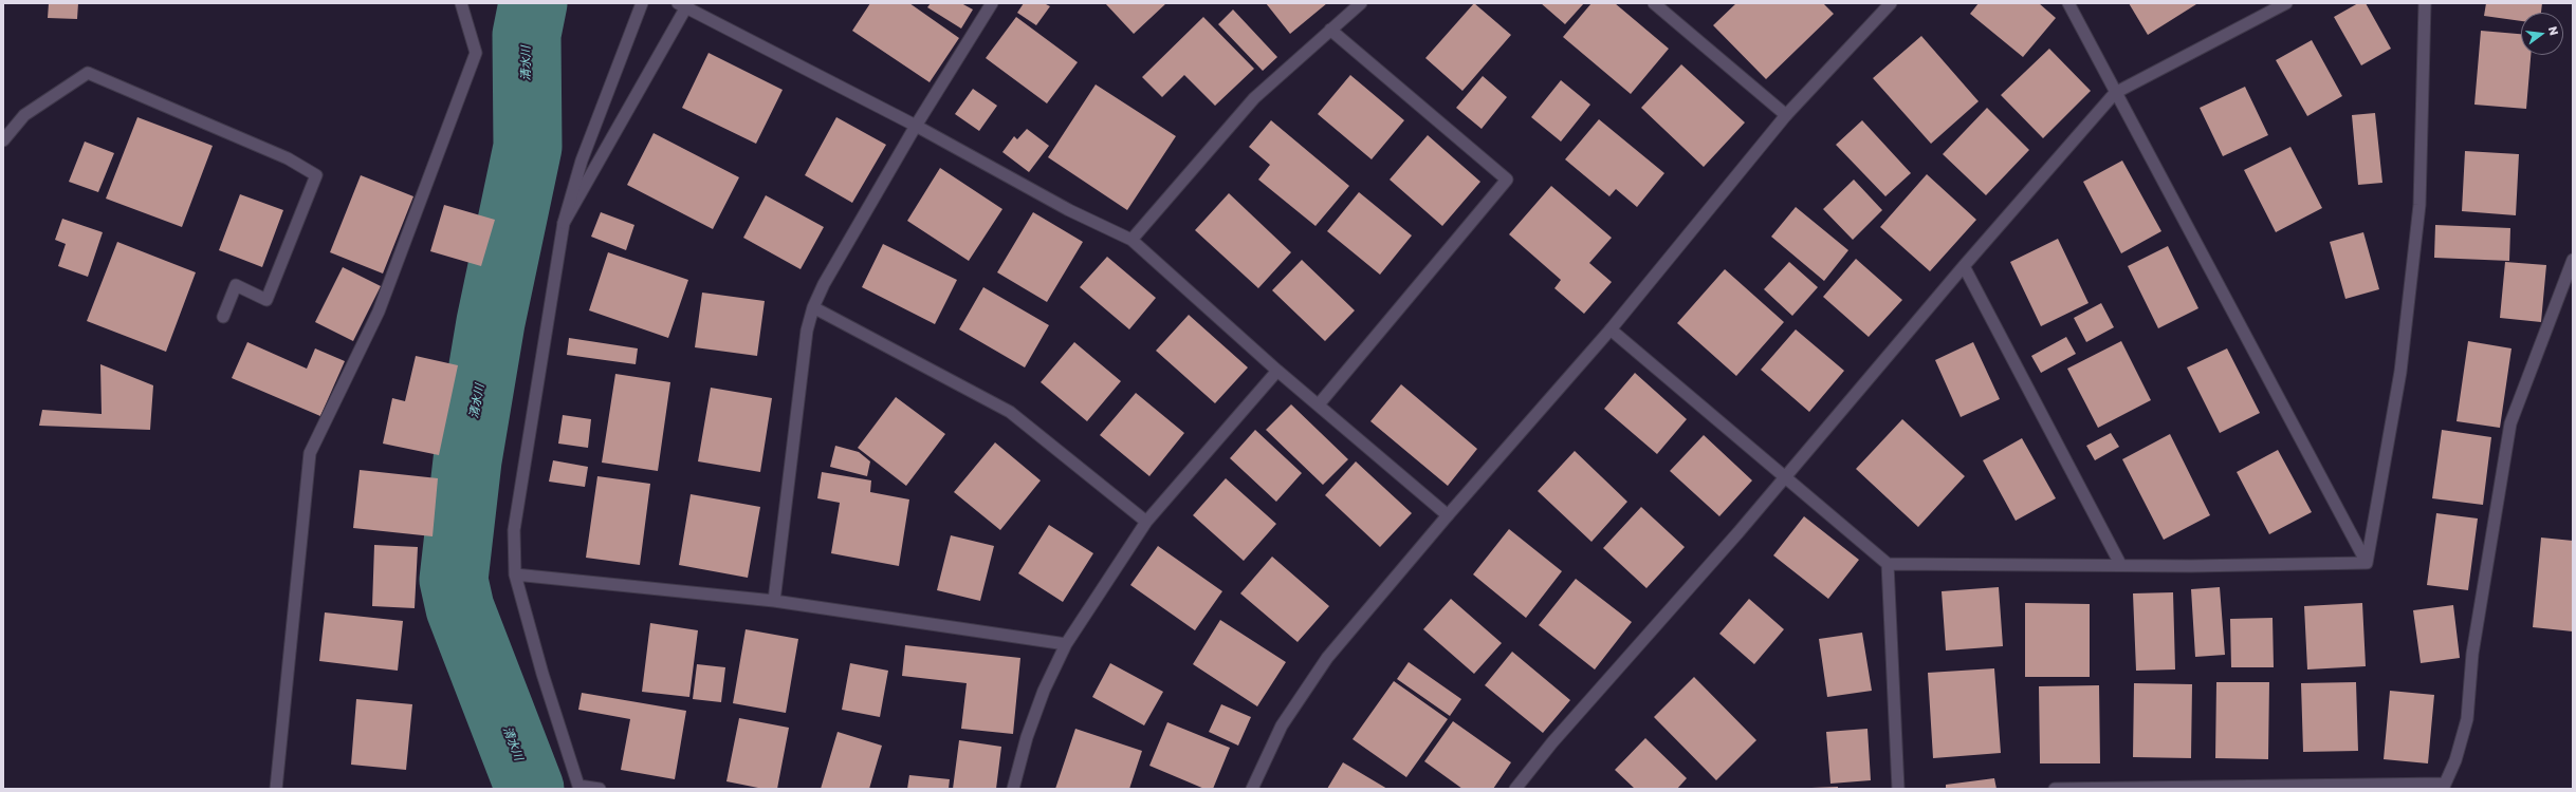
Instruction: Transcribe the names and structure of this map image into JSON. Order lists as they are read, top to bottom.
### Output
{
  "water": ["清水川"],
  "north": "right"
}
